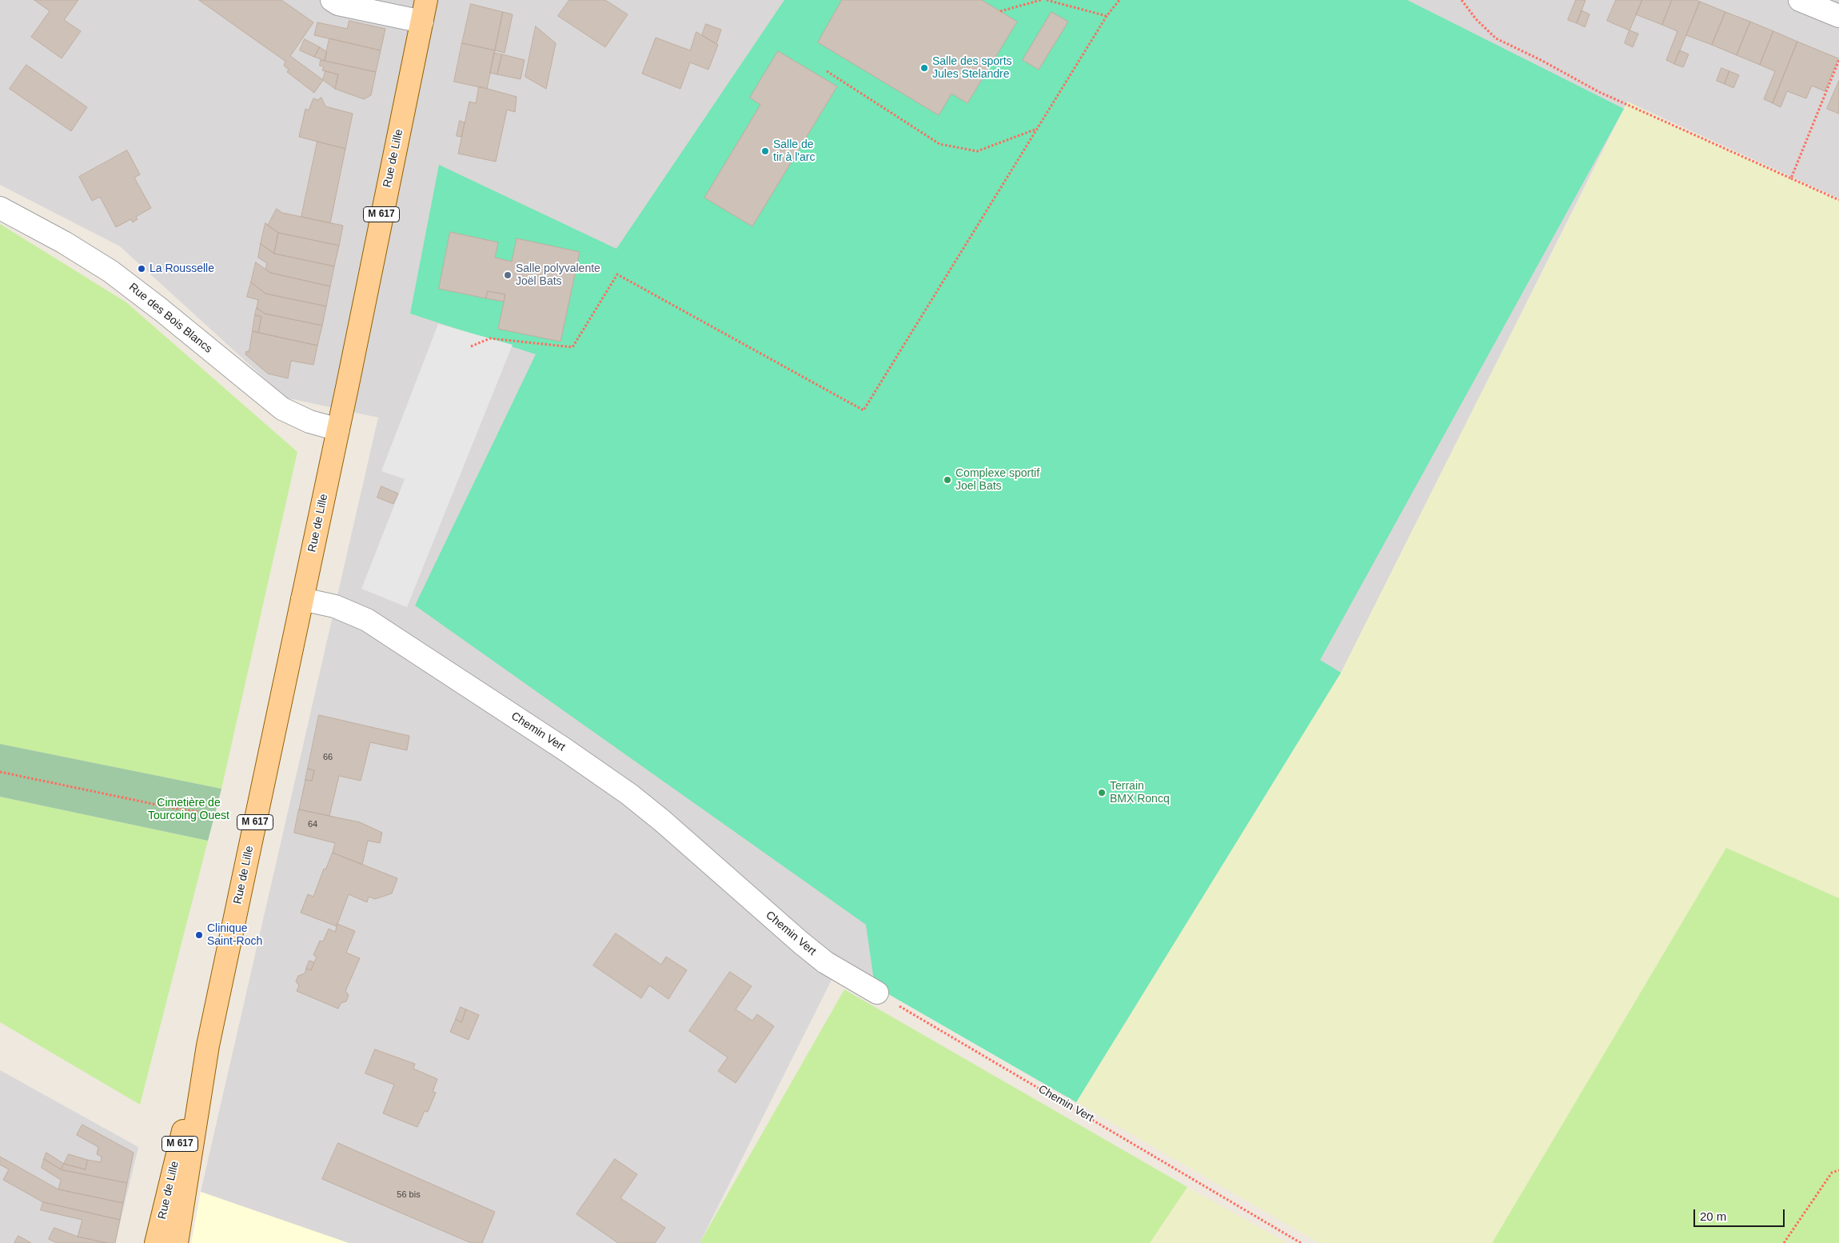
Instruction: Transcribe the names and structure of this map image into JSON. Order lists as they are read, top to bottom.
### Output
{
  "streets": {
    "main road": ["Rue de Lille", "M 617"],
    "street": ["Rue des Bois Blancs", "Chemin Vert"]
  },
  "crossings": [
    ["Rue de Lille", "Rue des Bois Blancs"],
    ["Rue de Lille", "Chemin Vert"]
  ],
  "parks": ["Cimetière de Tourcoing Ouest"],
  "places": [
    "Salle des sports Jules Stelandre",
    "Salle de tir à l'arc",
    "La Rousselle",
    "Salle polyvalente Joël Bats",
    "Complexe sportif Joel Bats",
    "Terrain BMX Roncq",
    "Clinique Saint-Roch"
  ],
  "house_numbers": ["66", "64", "56 bis"],
  "scale_bar": "20 m"
}
